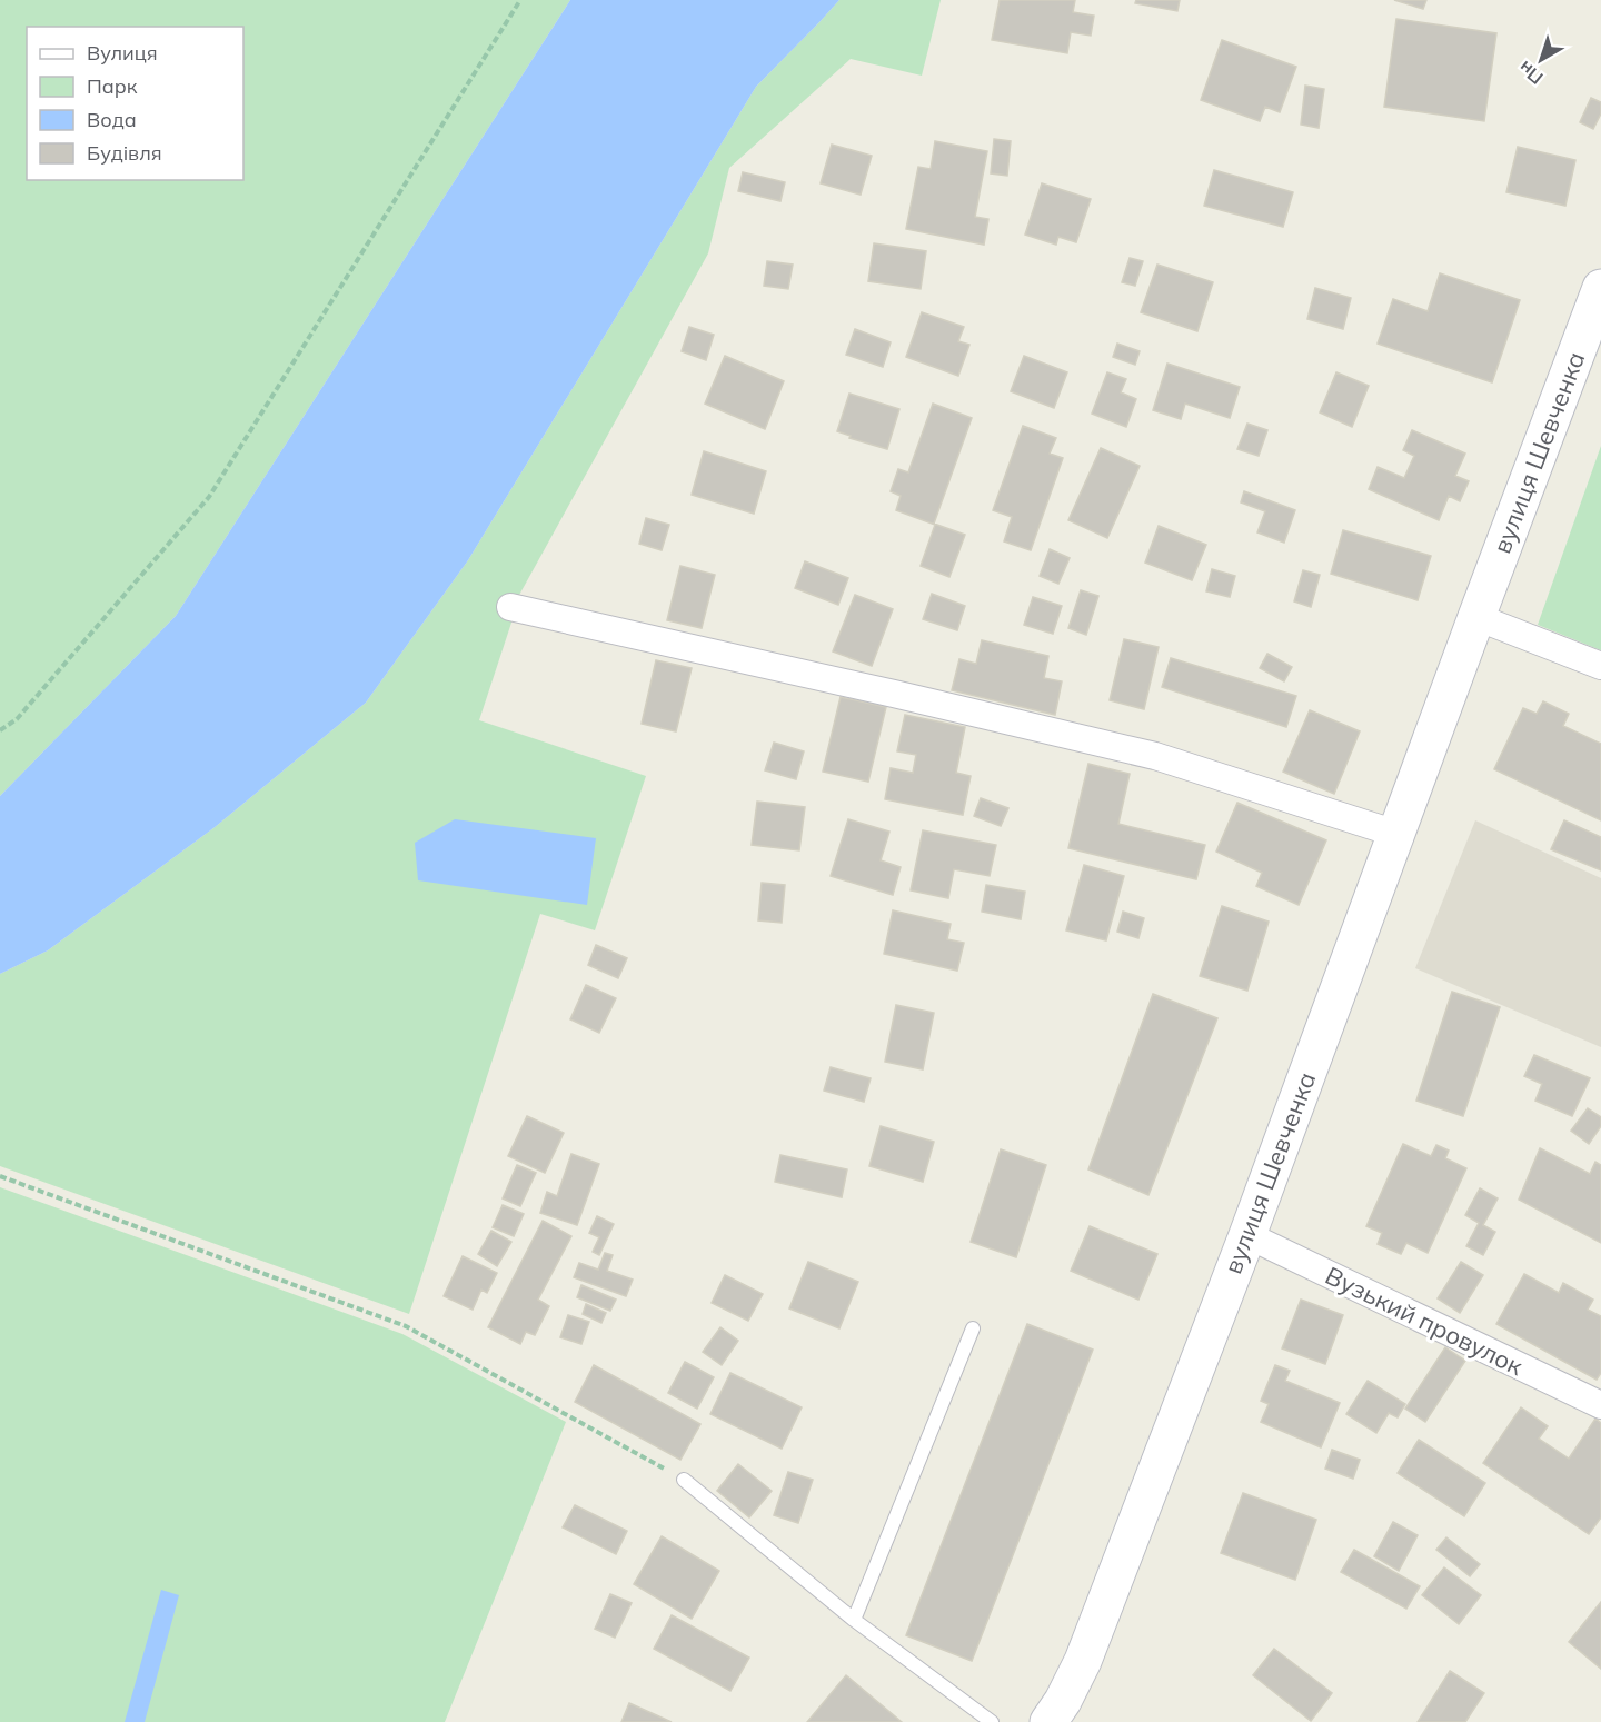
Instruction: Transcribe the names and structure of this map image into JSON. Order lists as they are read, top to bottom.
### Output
{
  "streets": {
    "main road": ["вулиця Шевченка"],
    "street": ["Вузький провулок"]
  },
  "crossings": [
    ["вулиця Шевченка", "Вузький провулок"]
  ],
  "legend": [
    "Вулиця",
    "Парк",
    "Вода",
    "Будівля"
  ],
  "north": "bottom left"
}
